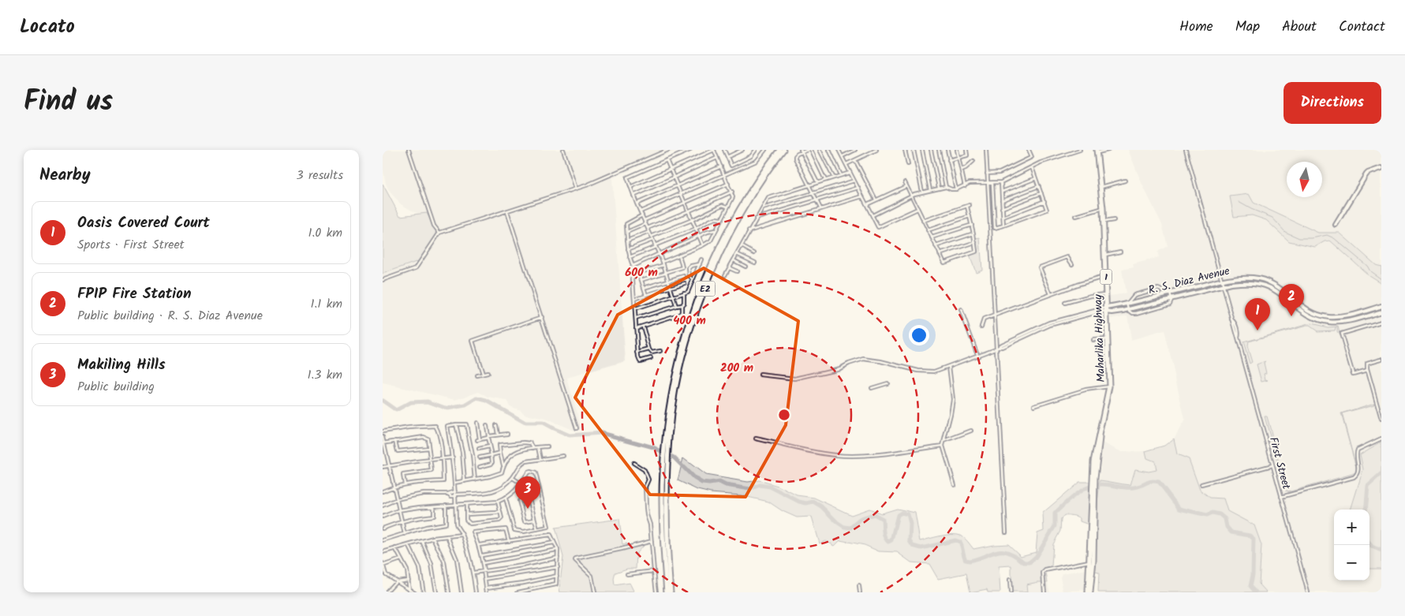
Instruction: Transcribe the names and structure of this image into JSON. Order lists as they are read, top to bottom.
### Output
{
  "streets": {
    "highway": ["1", "E2", "Maharlika Highway"],
    "street": ["R. S. Diaz Avenue", "First Street"]
  },
  "crossings": [
    ["R. S. Diaz Avenue", "Maharlika Highway"],
    ["R. S. Diaz Avenue", "First Street"]
  ],
  "north": "bottom",
  "page": {
    "header": "Locato",
    "nav": [
      "Home",
      "Map",
      "About",
      "Contact"
    ],
    "title": "Find us",
    "buttons": "Directions",
    "heading": ["Nearby", "3 results"],
    "list": [
      {
        "mark": "1",
        "name": "Oasis Covered Court",
        "note": "Sports · First Street",
        "value": "1.0 km"
      },
      {
        "mark": "2",
        "name": "FPIP Fire Station",
        "note": "Public building · R. S. Diaz Avenue",
        "value": "1.1 km"
      },
      {
        "mark": "3",
        "name": "Makiling Hills",
        "note": "Public building",
        "value": "1.3 km"
      }
    ],
    "pins": ["2", "1", "3"],
    "map_buttons": ["+", "−"]
  },
  "rings": ["600 m", "400 m", "200 m"]
}
